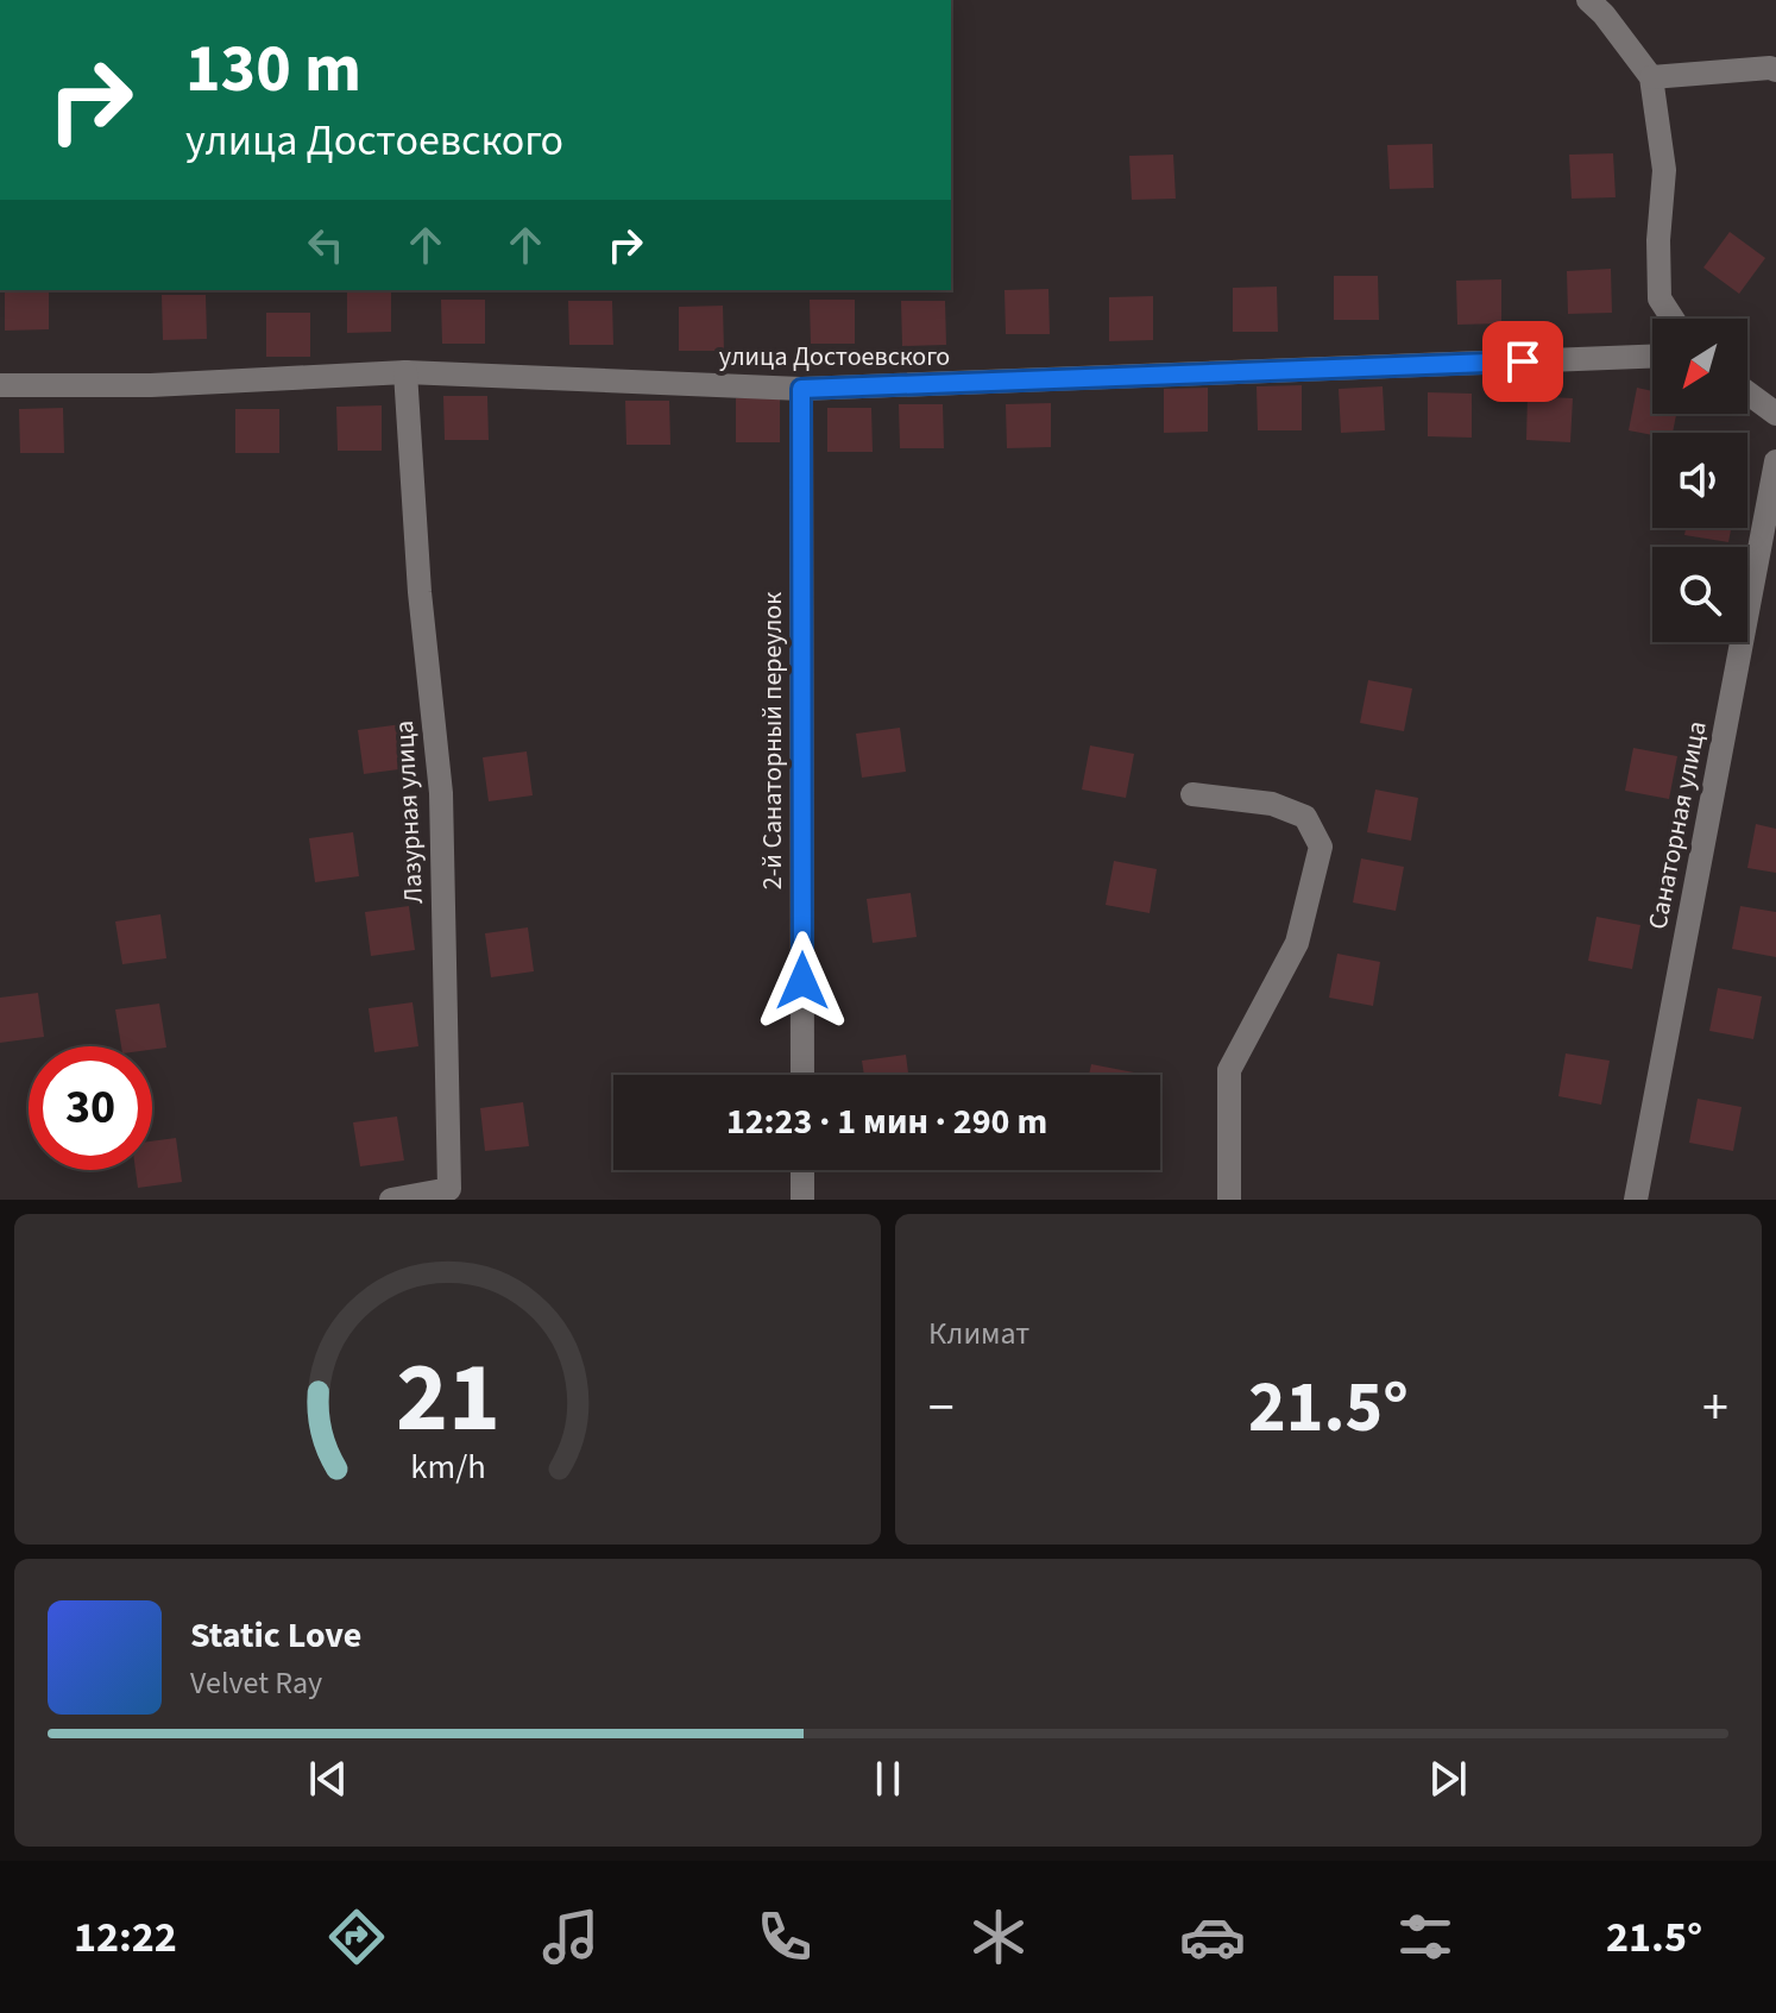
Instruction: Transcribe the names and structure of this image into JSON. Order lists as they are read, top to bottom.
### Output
{
  "streets": {
    "street": [
      "улица Достоевского",
      "2-й Санаторный переулок",
      "Лазурная улица",
      "Санаторная улица"
    ]
  },
  "crossings": [
    ["улица Достоевского", "2-й Санаторный переулок"],
    ["улица Достоевского", "Лазурная улица"]
  ],
  "north": "bottom left",
  "page": {
    "turn": ["130 m", "улица Достоевского"],
    "limit": "30",
    "trip": "12:23 · 1 мин · 290 m",
    "tile": "Климат",
    "heat": ["−", "21.5°", "+"],
    "song": ["Static Love", "Velvet Ray"],
    "tabs": ["12:22", "21.5°"],
    "gauge": ["21", "km/h"]
  }
}
